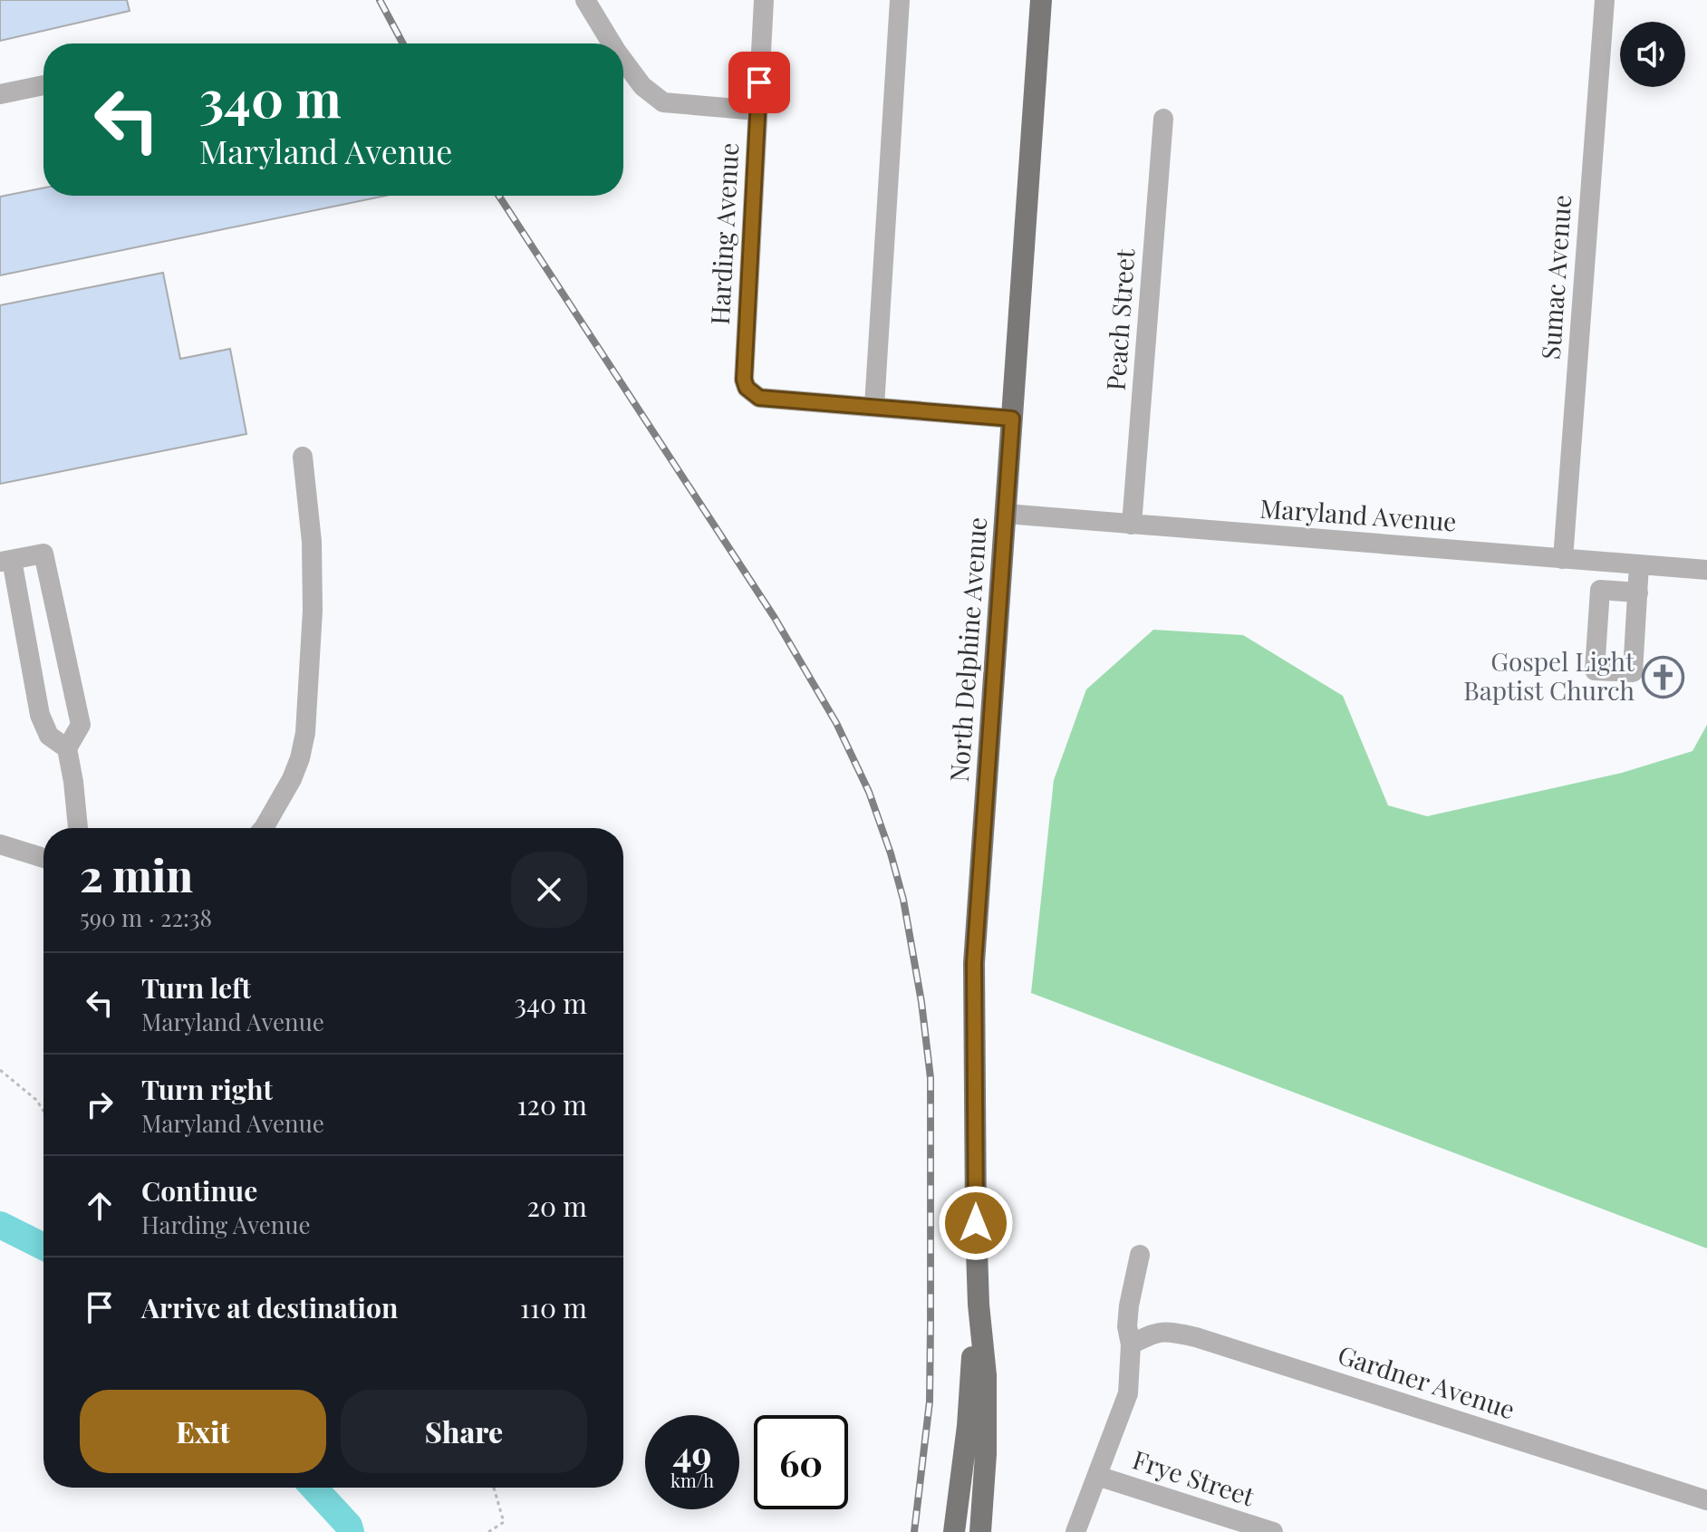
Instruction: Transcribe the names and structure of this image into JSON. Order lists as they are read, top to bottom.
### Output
{
  "streets": {
    "main road": ["North Delphine Avenue"],
    "street": [
      "Harding Avenue",
      "Sumac Avenue",
      "Peach Street",
      "Maryland Avenue",
      "Gardner Avenue",
      "Frye Street"
    ]
  },
  "crossings": [
    ["Sumac Avenue", "Maryland Avenue"],
    ["Peach Street", "Maryland Avenue"],
    ["Maryland Avenue", "North Delphine Avenue"]
  ],
  "places": {
    "church": ["Gospel Light Baptist Church"]
  },
  "page": {
    "turn": ["340 m", "Maryland Avenue"],
    "heading": ["2 min", "590 m · 22:38"],
    "list": [
      {
        "name": "Turn left",
        "note": "Maryland Avenue",
        "value": "340 m"
      },
      {
        "name": "Turn right",
        "note": "Maryland Avenue",
        "value": "120 m"
      },
      {
        "name": "Continue",
        "note": "Harding Avenue",
        "value": "20 m"
      },
      {
        "name": "Arrive at destination",
        "value": "110 m"
      }
    ],
    "buttons": ["Exit", "Share"],
    "speed": "49 km/h",
    "limit": "60"
  }
}
